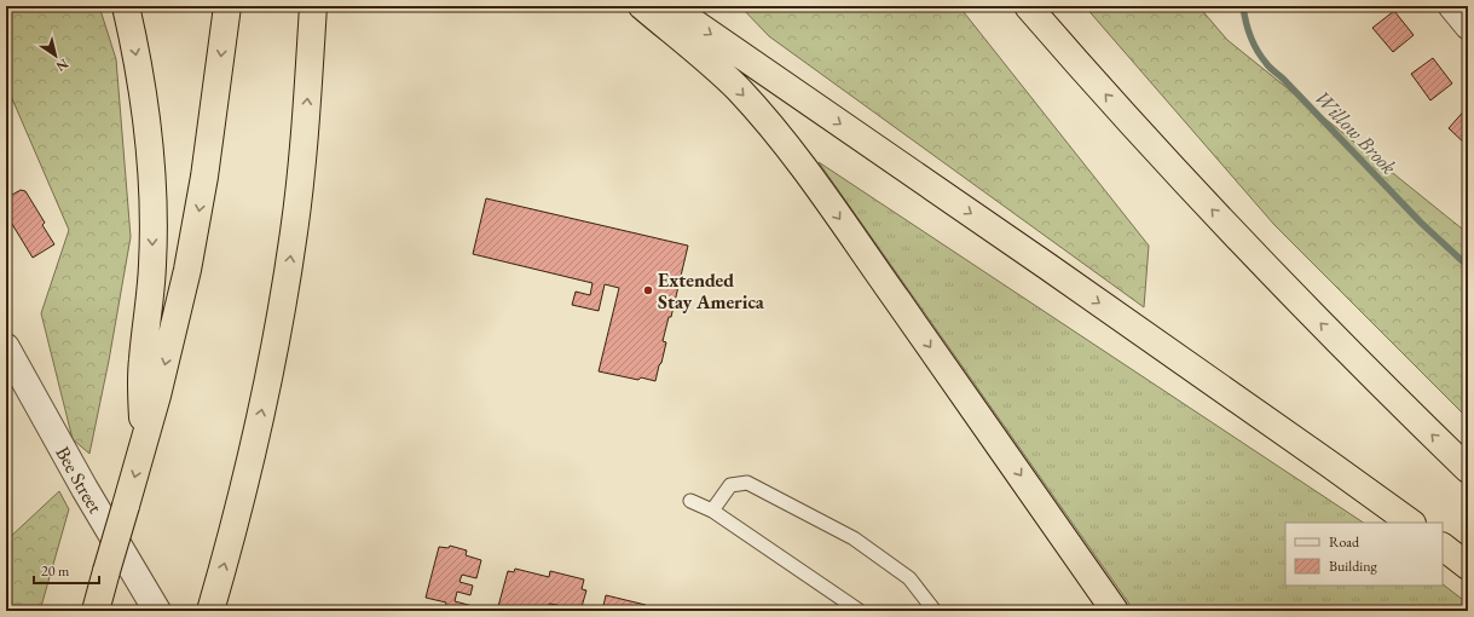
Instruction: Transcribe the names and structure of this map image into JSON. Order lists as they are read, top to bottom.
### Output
{
  "streets": {
    "street": ["Bee Street"]
  },
  "water": ["Willow Brook"],
  "places": ["Extended Stay America"],
  "legend": ["Road", "Building"],
  "scale_bar": "20 m",
  "north": "bottom right"
}
